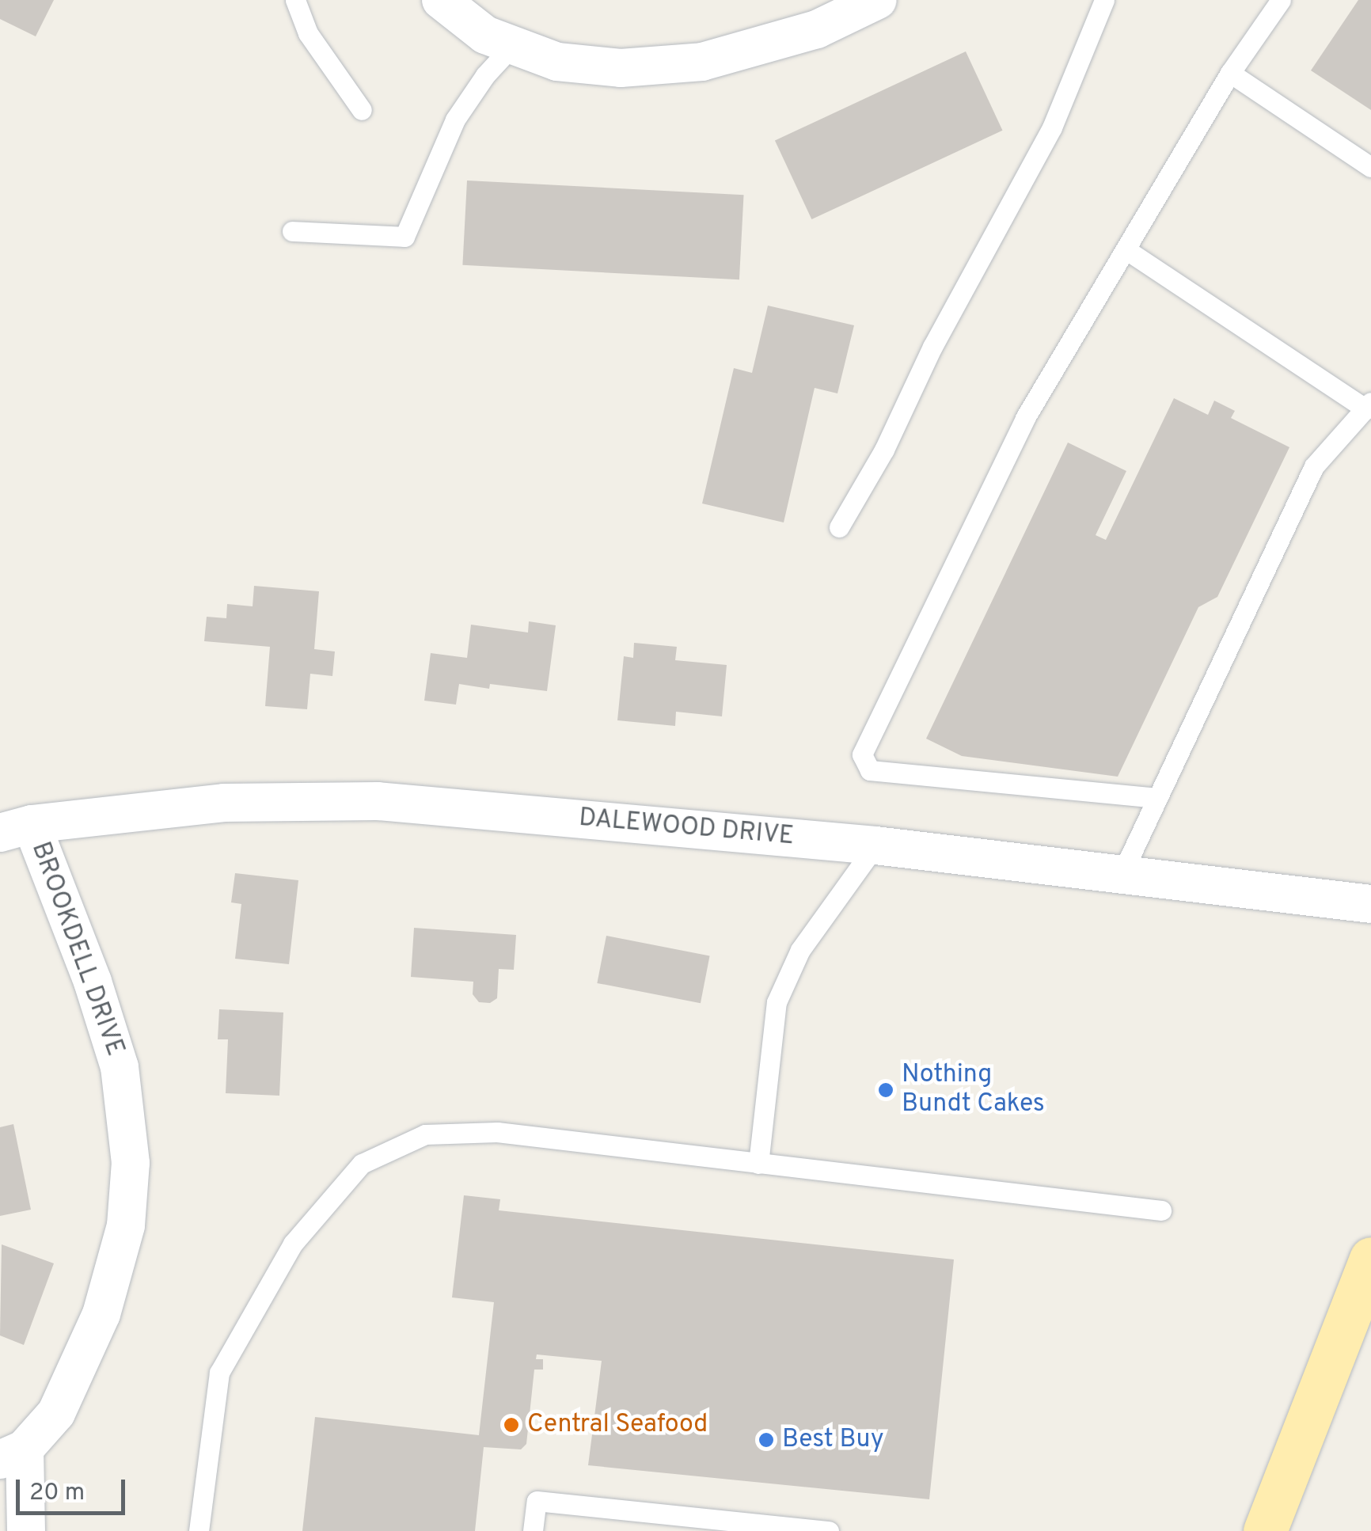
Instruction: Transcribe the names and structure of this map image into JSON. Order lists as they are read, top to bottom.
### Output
{
  "streets": {
    "street": ["DALEWOOD DRIVE", "BROOKDELL DRIVE"]
  },
  "crossings": [
    ["DALEWOOD DRIVE", "BROOKDELL DRIVE"]
  ],
  "places": ["Nothing Bundt Cakes", "Central Seafood", "Best Buy"],
  "scale_bar": "20 m"
}
